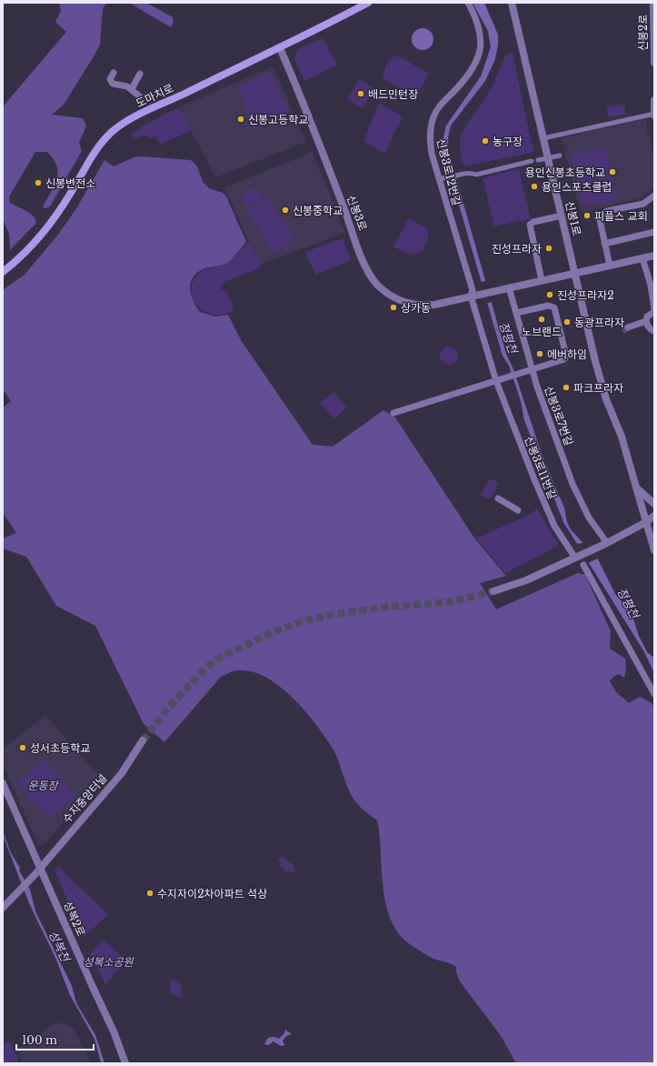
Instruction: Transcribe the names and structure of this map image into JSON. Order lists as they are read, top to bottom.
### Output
{
  "streets": {
    "main road": ["도마치로"],
    "street": [
      "신봉2로",
      "신봉3로12번길",
      "신봉3로",
      "신봉1로",
      "신봉3로7번길",
      "신봉3로11번길",
      "수지중앙터널",
      "성복2로"
    ]
  },
  "crossings": [
    ["도마치로", "신봉3로"],
    ["신봉3로12번길", "신봉3로"],
    ["신봉3로12번길", "신봉3로11번길"],
    ["신봉3로", "신봉3로7번길"],
    ["신봉3로", "신봉3로11번길"],
    ["수지중앙터널", "성복2로"]
  ],
  "water": ["정평천", "성복천"],
  "parks": ["운동장", "성복소공원"],
  "places": [
    "배드민턴장",
    "신봉고등학교",
    "농구장",
    "용인신봉초등학교",
    "신봉변전소",
    "용인스포츠클럽",
    "신봉중학교",
    "피플스 교회",
    "진성프라자",
    "진성프라자2",
    "상가동",
    "노브랜드",
    "동광프라자",
    "에버하임",
    "파크프라자",
    "성서초등학교",
    "수지자이2차아파트 석상"
  ],
  "scale_bar": "100 m"
}
